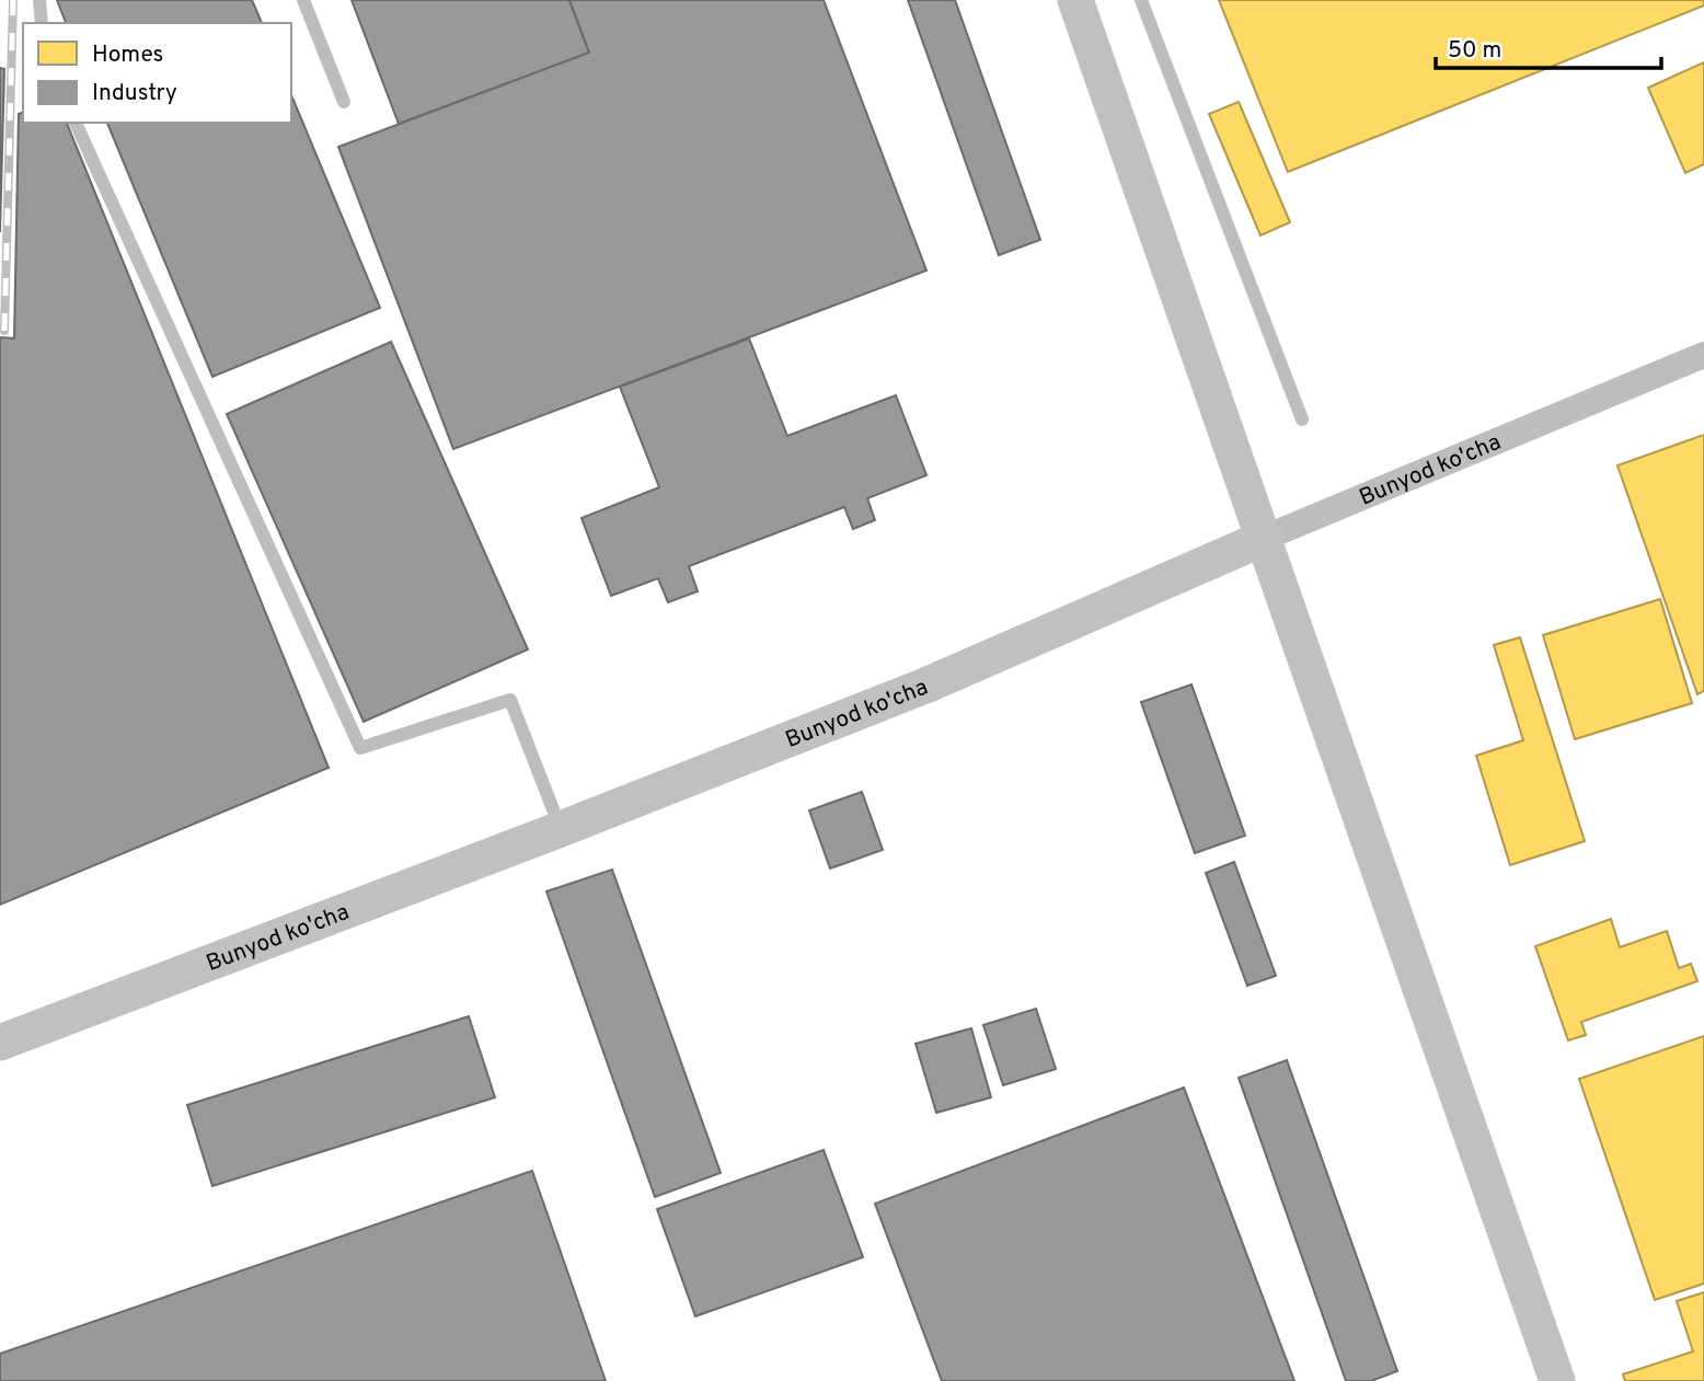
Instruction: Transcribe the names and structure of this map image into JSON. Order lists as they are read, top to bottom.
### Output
{
  "streets": {
    "street": ["Bunyod ko'cha"]
  },
  "legend": ["Homes", "Industry"],
  "scale_bar": "50 m"
}
